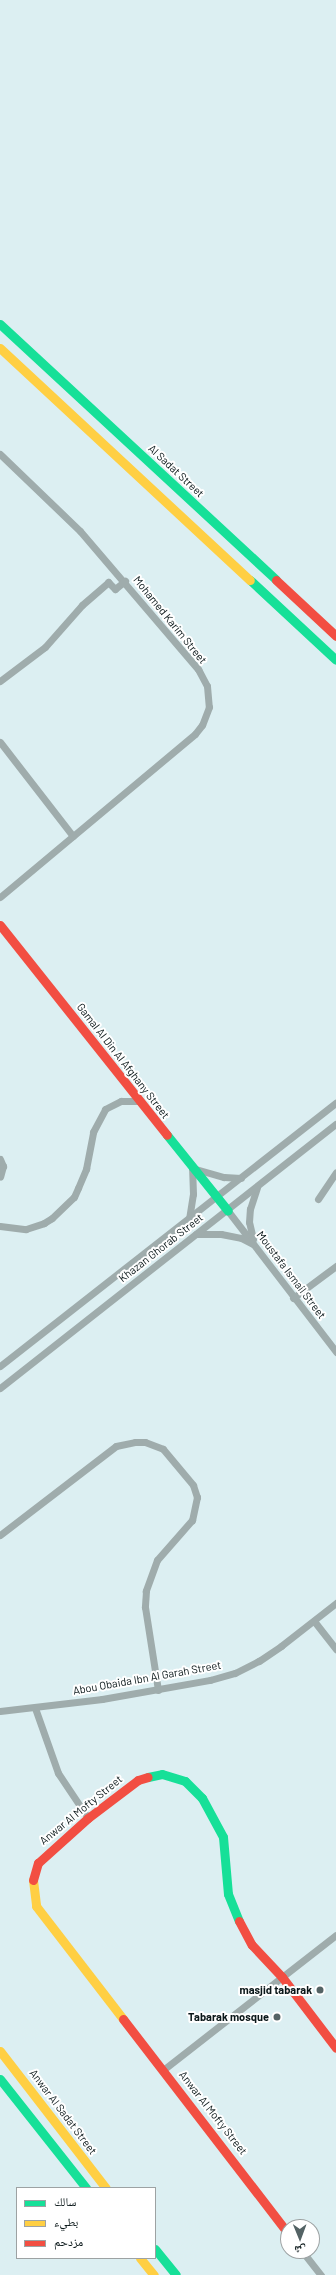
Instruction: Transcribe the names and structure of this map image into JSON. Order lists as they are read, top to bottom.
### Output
{
  "streets": {
    "street": [
      "Al Sadat Street",
      "Mohamed Karim Street",
      "Gamal Al Din Al Afghany Street",
      "Khazan Ghorab Street",
      "Moustafa Ismail Street",
      "Abou Obaida Ibn Al Garah Street",
      "Anwar Al Mofty Street",
      "Anwar Al Sadat Street"
    ]
  },
  "crossings": [
    ["Gamal Al Din Al Afghany Street", "Khazan Ghorab Street"],
    ["Gamal Al Din Al Afghany Street", "Moustafa Ismail Street"],
    ["Khazan Ghorab Street", "Moustafa Ismail Street"]
  ],
  "places": ["masjid tabarak", "Tabarak mosque"],
  "legend": ["سالك", "بطيء", "مزدحم"],
  "north": "bottom"
}
